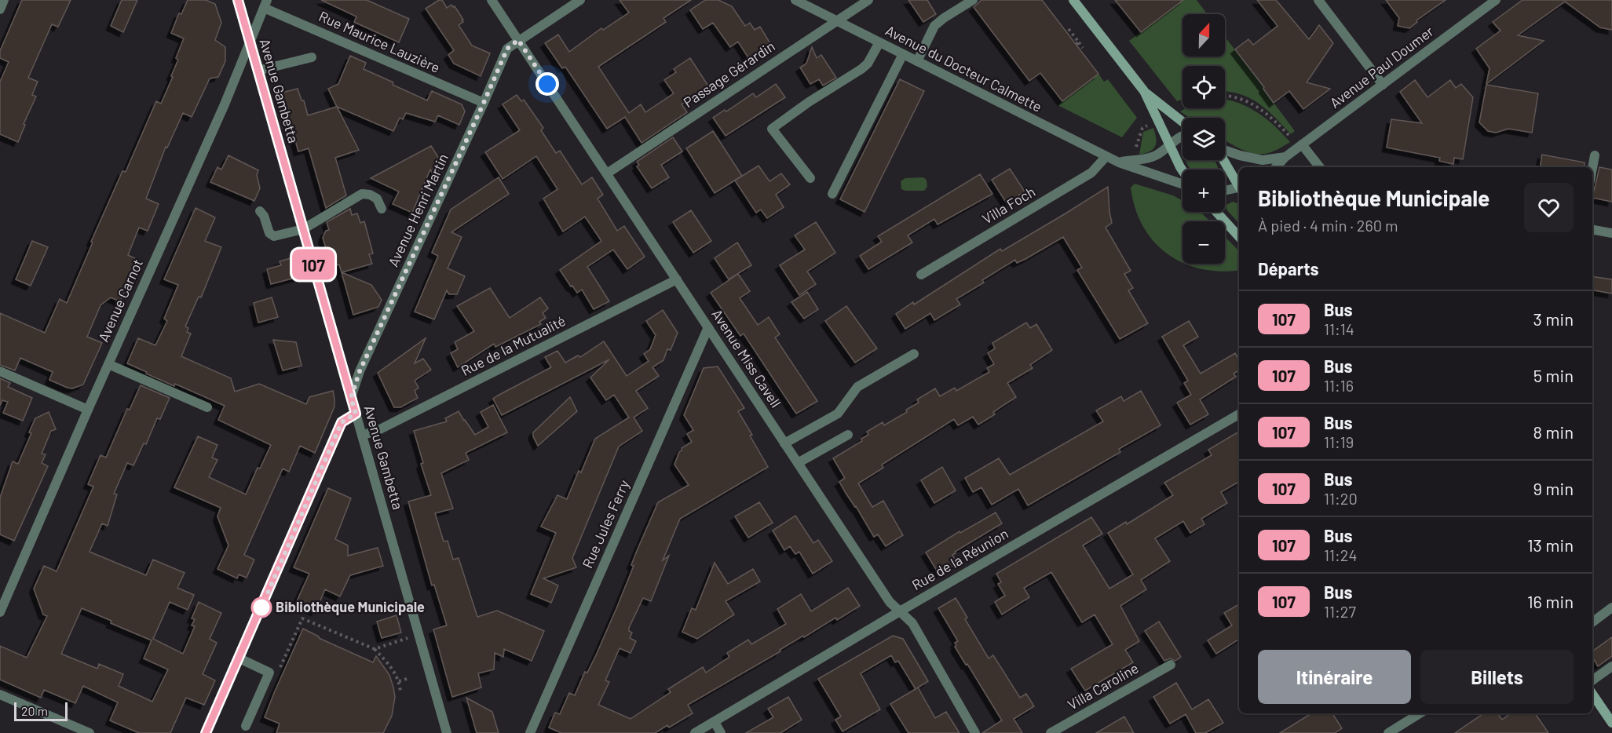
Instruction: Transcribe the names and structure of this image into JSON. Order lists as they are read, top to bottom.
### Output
{
  "streets": {
    "street": [
      "Rue Maurice Lauzière",
      "Avenue Paul Doumer",
      "Avenue du Docteur Calmette",
      "Passage Gérardin",
      "Avenue Gambetta",
      "Villa Foch",
      "Avenue Henri Martin",
      "Avenue Carnot",
      "Rue de la Mutualité",
      "Avenue Miss Cavell",
      "Rue Jules Ferry",
      "Rue de la Réunion",
      "Villa Caroline"
    ]
  },
  "crossings": [
    ["Rue Maurice Lauzière", "Avenue Henri Martin"],
    ["Rue Maurice Lauzière", "Avenue Carnot"],
    ["Avenue du Docteur Calmette", "Passage Gérardin"],
    ["Avenue du Docteur Calmette", "Villa Foch"],
    ["Passage Gérardin", "Avenue Miss Cavell"],
    ["Avenue Gambetta", "Avenue Henri Martin"],
    ["Avenue Gambetta", "Avenue Carnot"],
    ["Avenue Gambetta", "Rue de la Mutualité"],
    ["Avenue Henri Martin", "Avenue Miss Cavell"],
    ["Rue de la Mutualité", "Avenue Miss Cavell"],
    ["Avenue Miss Cavell", "Rue Jules Ferry"],
    ["Avenue Miss Cavell", "Rue de la Réunion"]
  ],
  "places": ["Bibliothèque Municipale"],
  "lines": ["bus line 107"],
  "scale_bar": "20 m",
  "north": "top",
  "page": {
    "on_map": "107",
    "map_buttons": ["+", "−"],
    "heading": [
      ["Bibliothèque Municipale", "À pied · 4 min · 260 m"],
      "Départs"
    ],
    "list": [
      {
        "mark": "107",
        "name": "Bus",
        "note": "11:14",
        "value": "3 min"
      },
      {
        "mark": "107",
        "name": "Bus",
        "note": "11:16",
        "value": "5 min"
      },
      {
        "mark": "107",
        "name": "Bus",
        "note": "11:19",
        "value": "8 min"
      },
      {
        "mark": "107",
        "name": "Bus",
        "note": "11:20",
        "value": "9 min"
      },
      {
        "mark": "107",
        "name": "Bus",
        "note": "11:24",
        "value": "13 min"
      },
      {
        "mark": "107",
        "name": "Bus",
        "note": "11:27",
        "value": "16 min"
      }
    ],
    "buttons": ["Itinéraire", "Billets"],
    "scale": "20 m"
  }
}
